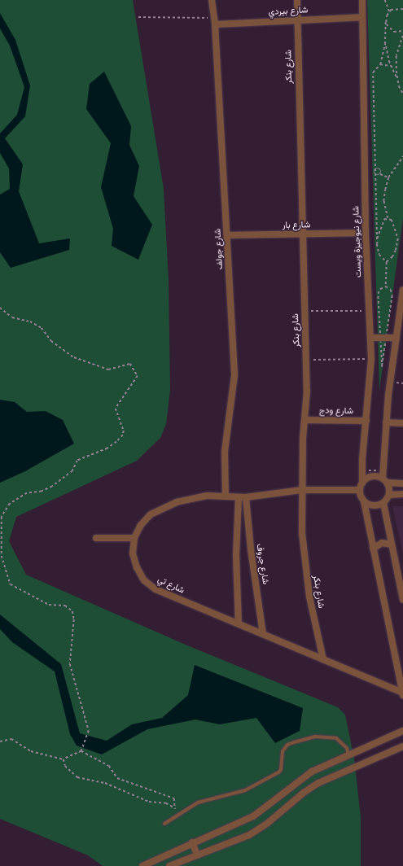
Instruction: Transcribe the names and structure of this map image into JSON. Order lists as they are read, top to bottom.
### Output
{
  "streets": {
    "street": [
      "شارع بيردي",
      "شارع بنكر",
      "شارع بار",
      "شارع نيوجيزة ويست",
      "شارع جولف",
      "شارع ودج",
      "شارع جروف",
      "شارع تي"
    ]
  },
  "crossings": [
    ["شارع بيردي", "شارع بنكر"],
    ["شارع بيردي", "شارع نيوجيزة ويست"],
    ["شارع بيردي", "شارع جولف"],
    ["شارع بنكر", "شارع بار"],
    ["شارع بنكر", "شارع ودج"],
    ["شارع بنكر", "شارع تي"],
    ["شارع بار", "شارع نيوجيزة ويست"],
    ["شارع بار", "شارع جولف"],
    ["شارع نيوجيزة ويست", "شارع ودج"],
    ["شارع نيوجيزة ويست", "شارع تي"],
    ["شارع جولف", "شارع تي"],
    ["شارع جروف", "شارع تي"]
  ]
}
